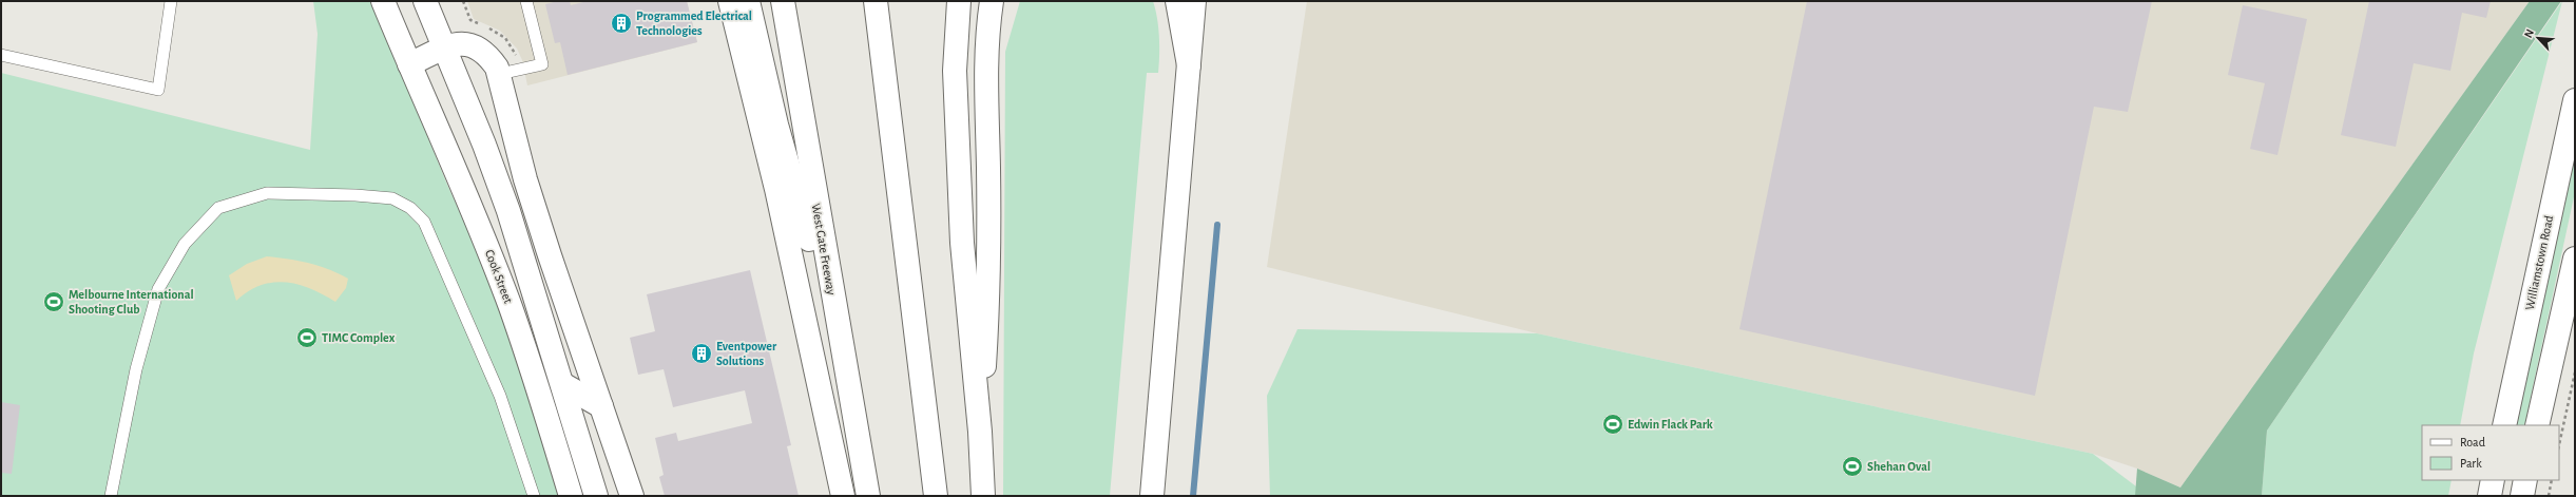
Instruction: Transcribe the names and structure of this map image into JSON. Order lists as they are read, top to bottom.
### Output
{
  "streets": {
    "main road": ["West Gate Freeway", "Williamstown Road", "Cook Street"]
  },
  "places": {
    "building": ["Programmed Electrical Technologies", "Eventpower Solutions"],
    "sports": [
      "Melbourne International Shooting Club",
      "TIMC Complex",
      "Edwin Flack Park",
      "Shehan Oval"
    ]
  },
  "legend": ["Road", "Park"],
  "north": "top left"
}
